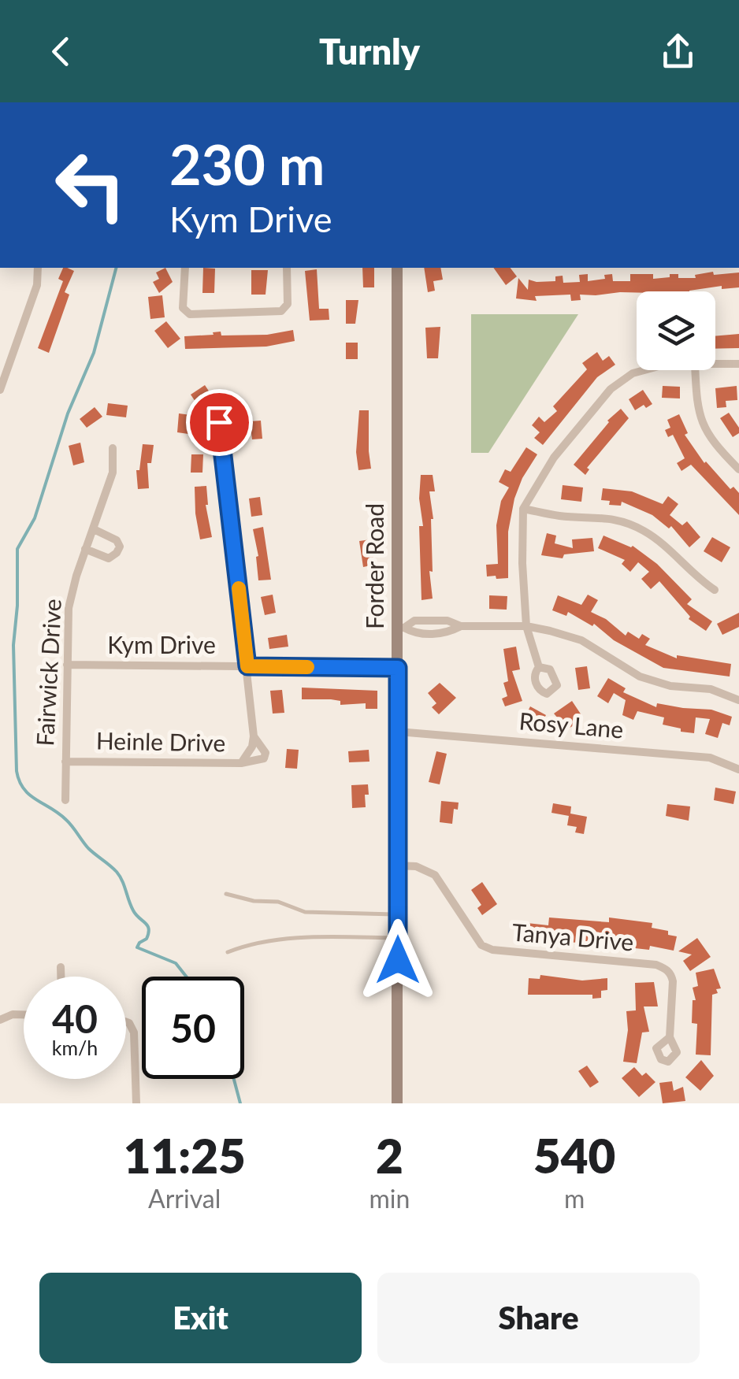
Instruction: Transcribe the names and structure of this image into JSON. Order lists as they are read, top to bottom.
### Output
{
  "streets": {
    "main road": ["Forder Road"],
    "street": [
      "Kym Drive",
      "Fairwick Drive",
      "Rosy Lane",
      "Heinle Drive",
      "Tanya Drive"
    ]
  },
  "crossings": [
    ["Forder Road", "Kym Drive"],
    ["Forder Road", "Rosy Lane"],
    ["Forder Road", "Tanya Drive"],
    ["Kym Drive", "Fairwick Drive"],
    ["Fairwick Drive", "Heinle Drive"]
  ],
  "page": {
    "header": "Turnly",
    "turn": ["230 m", "Kym Drive"],
    "speed": "40 km/h",
    "limit": "50",
    "eta": [
      "11:25",
      "Arrival",
      "2",
      "min",
      "540",
      "m"
    ],
    "buttons": ["Exit", "Share"]
  }
}
